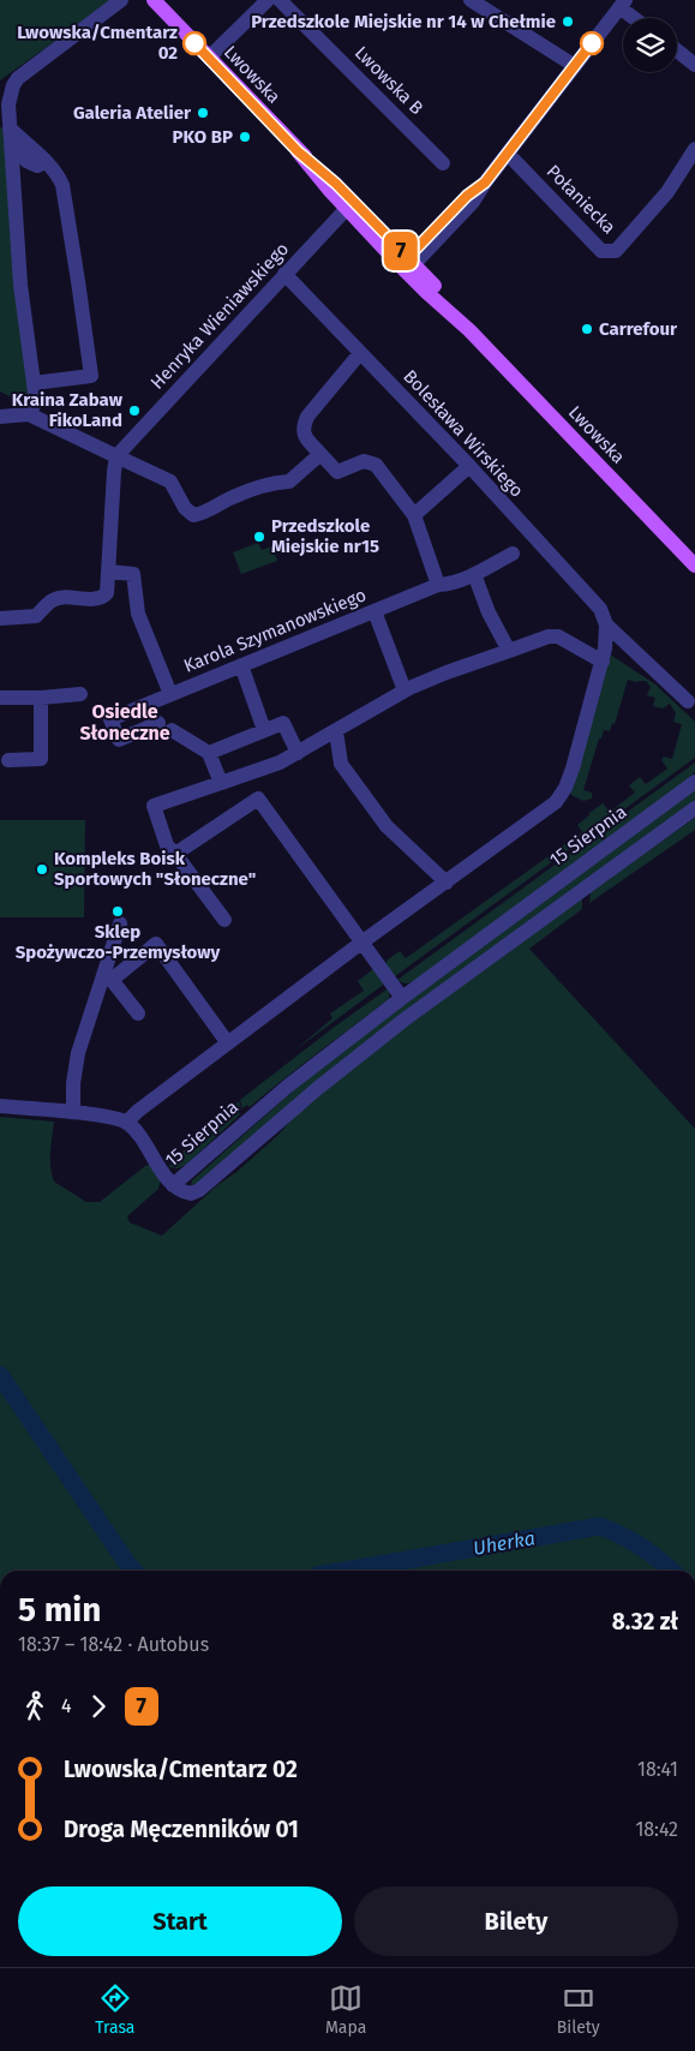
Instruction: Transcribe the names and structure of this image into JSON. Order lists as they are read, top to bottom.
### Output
{
  "streets": {
    "main road": ["Lwowska"],
    "street": [
      "Lwowska B",
      "Połaniecka",
      "Henryka Wieniawskiego",
      "Bolesława Wirskiego",
      "Karola Szymanowskiego",
      "15 Sierpnia"
    ]
  },
  "crossings": [
    ["Lwowska", "Henryka Wieniawskiego"],
    ["Henryka Wieniawskiego", "Bolesława Wirskiego"]
  ],
  "districts": ["Osiedle Słoneczne"],
  "water": ["Uherka"],
  "places": [
    "Przedszkole Miejskie nr 14 w Chełmie",
    "Lwowska/Cmentarz 02",
    "Galeria Atelier",
    "PKO BP",
    "Carrefour",
    "Kraina Zabaw FikoLand",
    "Przedszkole Miejskie nr15",
    "Kompleks Boisk Sportowych \"Słoneczne\"",
    "Sklep Spożywczo-Przemysłowy"
  ],
  "lines": ["bus line 7"],
  "page": {
    "on_map": "7",
    "heading": ["5 min", "18:37 – 18:42 · Autobus", "8.32 zł"],
    "legs": ["4", "7"],
    "list": [
      {
        "name": "Lwowska/Cmentarz 02",
        "value": "18:41"
      },
      {
        "name": "Droga Męczenników 01",
        "value": "18:42"
      }
    ],
    "buttons": ["Start", "Bilety"],
    "tabs": ["Trasa", "Mapa", "Bilety"]
  }
}
